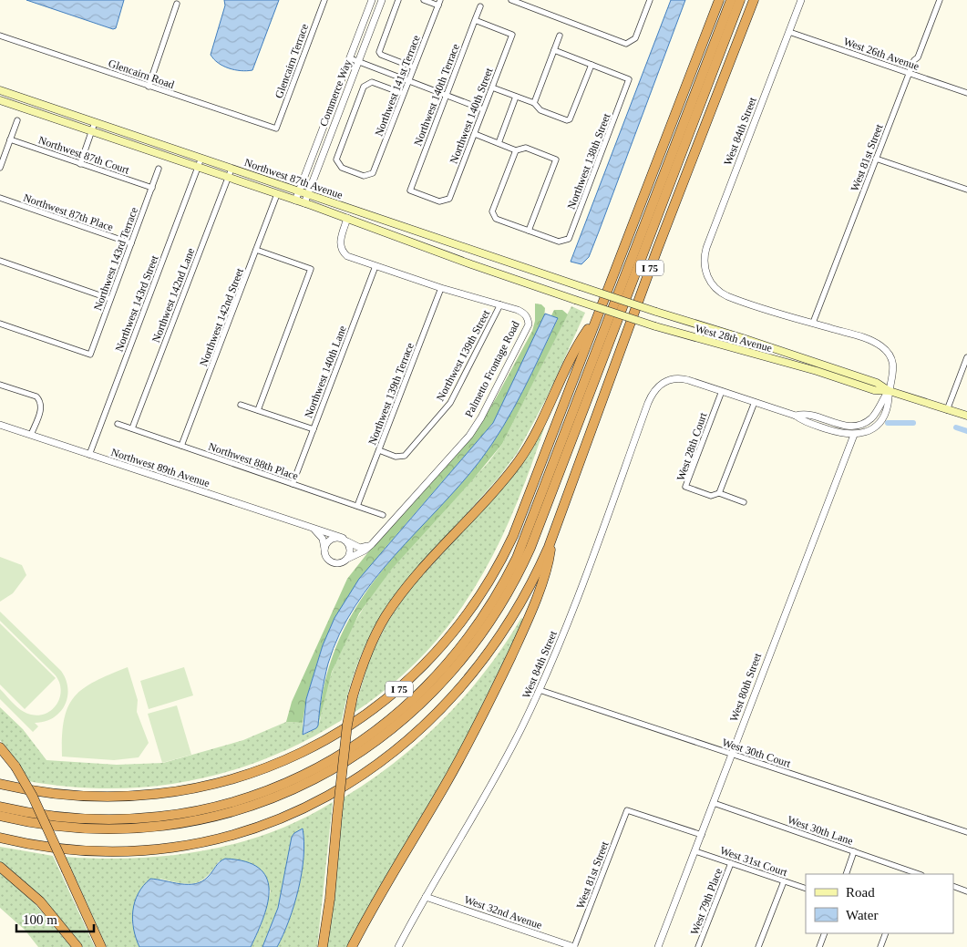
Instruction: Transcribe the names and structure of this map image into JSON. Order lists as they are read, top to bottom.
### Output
{
  "streets": {
    "highway": ["I 75"],
    "main road": ["Northwest 87th Avenue", "West 28th Avenue"],
    "street": [
      "West 26th Avenue",
      "Glencairn Terrace",
      "Glencairn Road",
      "Northwest 141st Terrace",
      "Commerce Way",
      "Northwest 140th Terrace",
      "Northwest 140th Street",
      "West 84th Street",
      "Northwest 87th Court",
      "West 81st Street",
      "Northwest 138th Street",
      "Northwest 87th Place",
      "Northwest 143rd Terrace",
      "Northwest 142nd Lane",
      "Northwest 143rd Street",
      "Northwest 142nd Street",
      "Northwest 139th Street",
      "Palmetto Frontage Road",
      "Northwest 140th Lane",
      "Northwest 139th Terrace",
      "West 28th Court",
      "Northwest 88th Place",
      "Northwest 89th Avenue",
      "West 80th Street",
      "West 30th Court",
      "West 30th Lane",
      "West 31st Court",
      "West 79th Place",
      "West 32nd Avenue"
    ]
  },
  "crossings": [
    ["West 26th Avenue", "West 84th Street"],
    ["West 26th Avenue", "West 81st Street"],
    ["Glencairn Terrace", "Glencairn Road"],
    ["Commerce Way", "Northwest 87th Avenue"],
    ["Northwest 140th Terrace", "Northwest 140th Street"],
    ["West 84th Street", "West 81st Street"],
    ["West 84th Street", "West 28th Court"],
    ["West 84th Street", "West 30th Court"],
    ["West 84th Street", "West 32nd Avenue"],
    ["Northwest 87th Court", "Northwest 143rd Terrace"],
    ["West 81st Street", "West 80th Street"],
    ["West 81st Street", "West 32nd Avenue"],
    ["Northwest 87th Avenue", "Northwest 142nd Lane"],
    ["Northwest 87th Avenue", "Northwest 143rd Street"],
    ["Northwest 87th Avenue", "Northwest 142nd Street"],
    ["Northwest 87th Avenue", "West 28th Avenue"],
    ["Northwest 87th Avenue", "Palmetto Frontage Road"],
    ["Northwest 87th Place", "Northwest 143rd Terrace"],
    ["Northwest 142nd Lane", "Northwest 88th Place"],
    ["Northwest 143rd Street", "Northwest 89th Avenue"],
    ["Northwest 142nd Street", "Northwest 88th Place"],
    ["Northwest 139th Street", "Palmetto Frontage Road"],
    ["Northwest 139th Street", "Northwest 139th Terrace"],
    ["Palmetto Frontage Road", "Northwest 140th Lane"],
    ["Palmetto Frontage Road", "Northwest 139th Terrace"],
    ["Palmetto Frontage Road", "Northwest 89th Avenue"],
    ["Northwest 140th Lane", "Northwest 88th Place"],
    ["Northwest 139th Terrace", "Northwest 88th Place"],
    ["West 80th Street", "West 30th Court"],
    ["West 80th Street", "West 30th Lane"],
    ["West 80th Street", "West 31st Court"],
    ["West 31st Court", "West 79th Place"]
  ],
  "legend": ["Road", "Water"],
  "scale_bar": "100 m"
}
